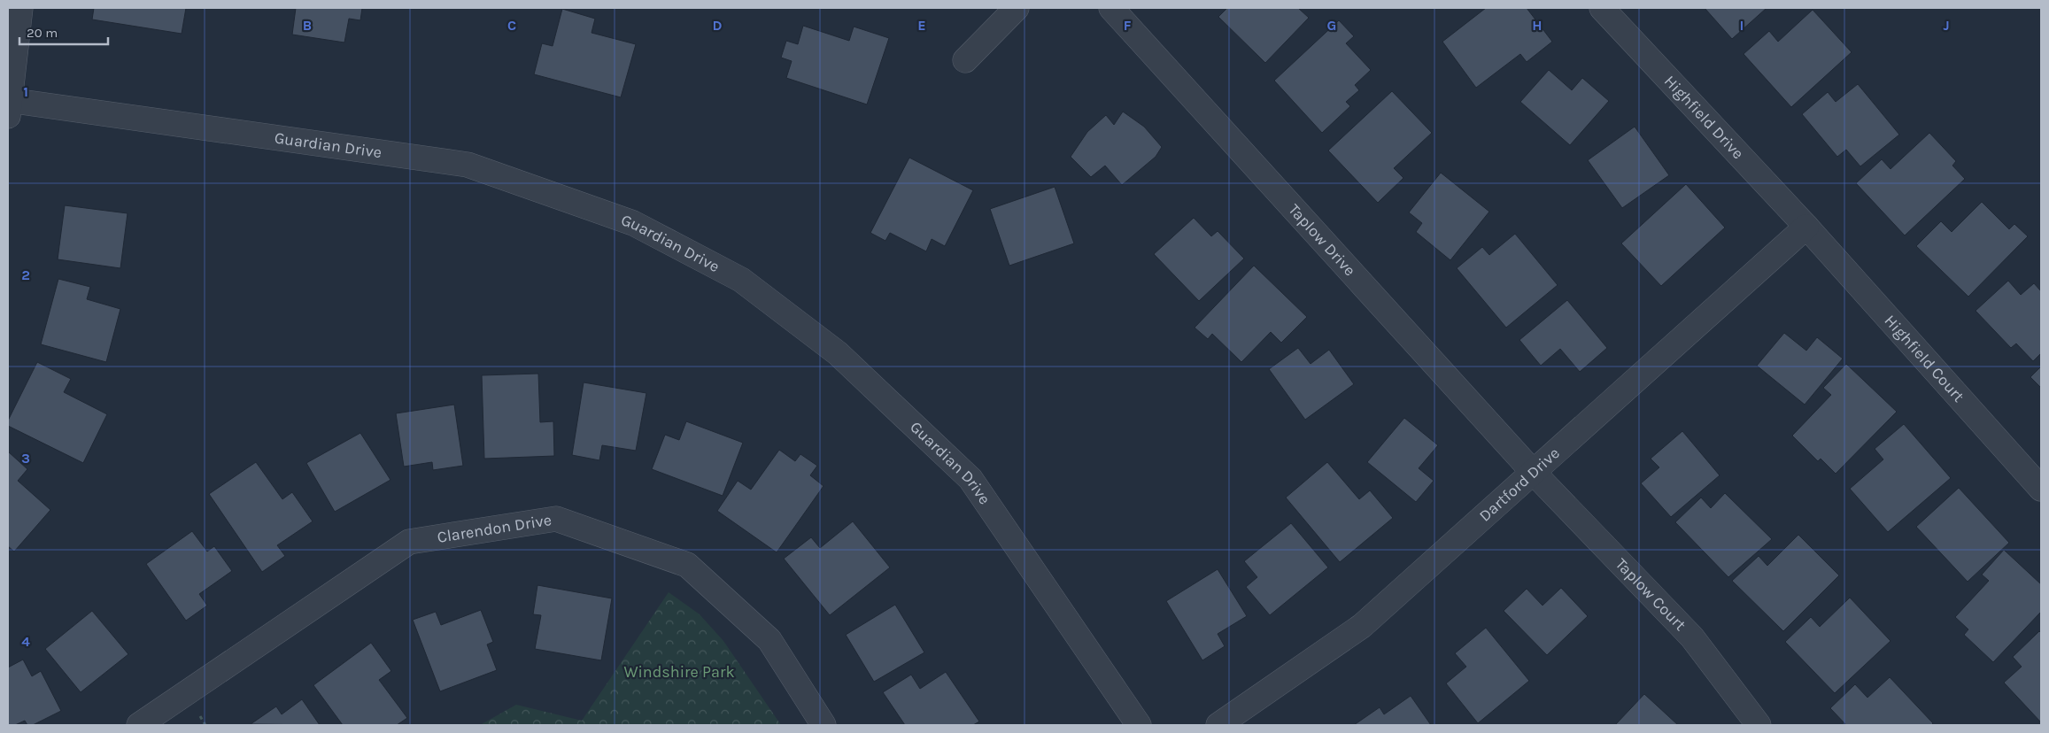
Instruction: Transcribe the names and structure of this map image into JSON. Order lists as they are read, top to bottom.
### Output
{
  "streets": {
    "street": [
      "Highfield Drive",
      "Guardian Drive",
      "Taplow Drive",
      "Highfield Court",
      "Dartford Drive",
      "Clarendon Drive",
      "Taplow Court"
    ]
  },
  "crossings": [
    ["Highfield Drive", "Highfield Court"],
    ["Highfield Drive", "Dartford Drive"],
    ["Taplow Drive", "Dartford Drive"],
    ["Taplow Drive", "Taplow Court"],
    ["Highfield Court", "Dartford Drive"],
    ["Dartford Drive", "Taplow Court"]
  ],
  "parks": ["Windshire Park"],
  "scale_bar": "20 m",
  "grid": {
    "columns": [
      "B",
      "C",
      "D",
      "E",
      "F",
      "G",
      "H",
      "I",
      "J"
    ],
    "rows": [
      "1",
      "2",
      "3",
      "4"
    ]
  }
}
